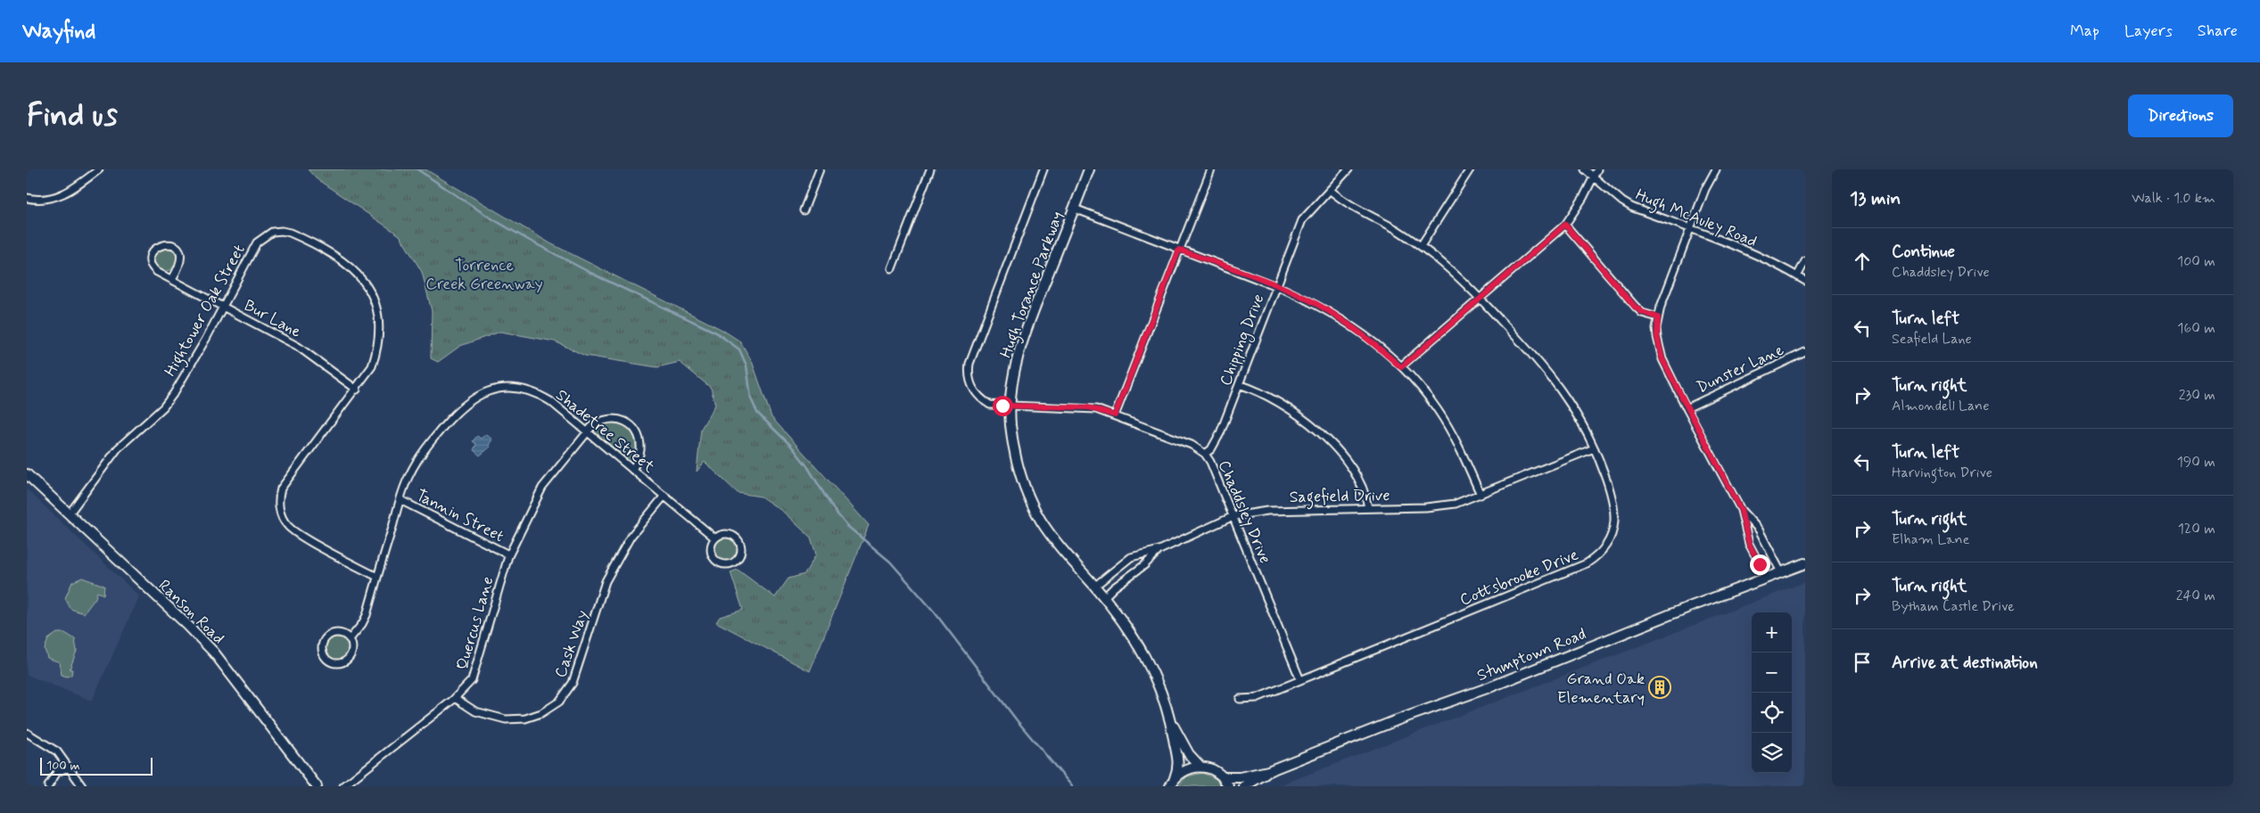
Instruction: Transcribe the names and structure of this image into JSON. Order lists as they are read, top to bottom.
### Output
{
  "streets": {
    "street": [
      "Hugh McAuley Road",
      "Hugh Torance Parkway",
      "Hightower Oak Street",
      "Bur Lane",
      "Chipping Drive",
      "Dunster Lane",
      "Shadetree Street",
      "Sagefield Drive",
      "Chaddsley Drive",
      "Tannin Street",
      "Cottsbrooke Drive",
      "Ranson Road",
      "Quercus Lane",
      "Cask Way",
      "Stumptown Road"
    ]
  },
  "crossings": [
    ["Hugh Torance Parkway", "Sagefield Drive"],
    ["Hugh Torance Parkway", "Chaddsley Drive"],
    ["Hightower Oak Street", "Bur Lane"],
    ["Hightower Oak Street", "Shadetree Street"],
    ["Hightower Oak Street", "Ranson Road"],
    ["Chipping Drive", "Chaddsley Drive"],
    ["Chipping Drive", "Cottsbrooke Drive"],
    ["Shadetree Street", "Tannin Street"],
    ["Shadetree Street", "Quercus Lane"],
    ["Shadetree Street", "Cask Way"],
    ["Sagefield Drive", "Chaddsley Drive"],
    ["Sagefield Drive", "Cottsbrooke Drive"],
    ["Chaddsley Drive", "Cottsbrooke Drive"],
    ["Tannin Street", "Quercus Lane"],
    ["Quercus Lane", "Cask Way"]
  ],
  "parks": ["Torrence Creek Greenway"],
  "places": {
    "building": ["Grand Oak Elementary"]
  },
  "scale_bar": "100 m",
  "page": {
    "header": "Wayfind",
    "nav": ["Map", "Layers", "Share"],
    "buttons": "Directions",
    "title": "Find us",
    "heading": ["13 min", "Walk · 1.0 km"],
    "list": [
      ["Continue", "Chaddsley Drive", "100 m"],
      ["Turn left", "Seafield Lane", "160 m"],
      ["Turn right", "Almondell Lane", "230 m"],
      ["Turn left", "Harvington Drive", "190 m"],
      ["Turn right", "Elham Lane", "120 m"],
      ["Turn right", "Bytham Castle Drive", "240 m"],
      "Arrive at destination"
    ],
    "map_buttons": ["+", "−"],
    "scale": "100 m"
  }
}
